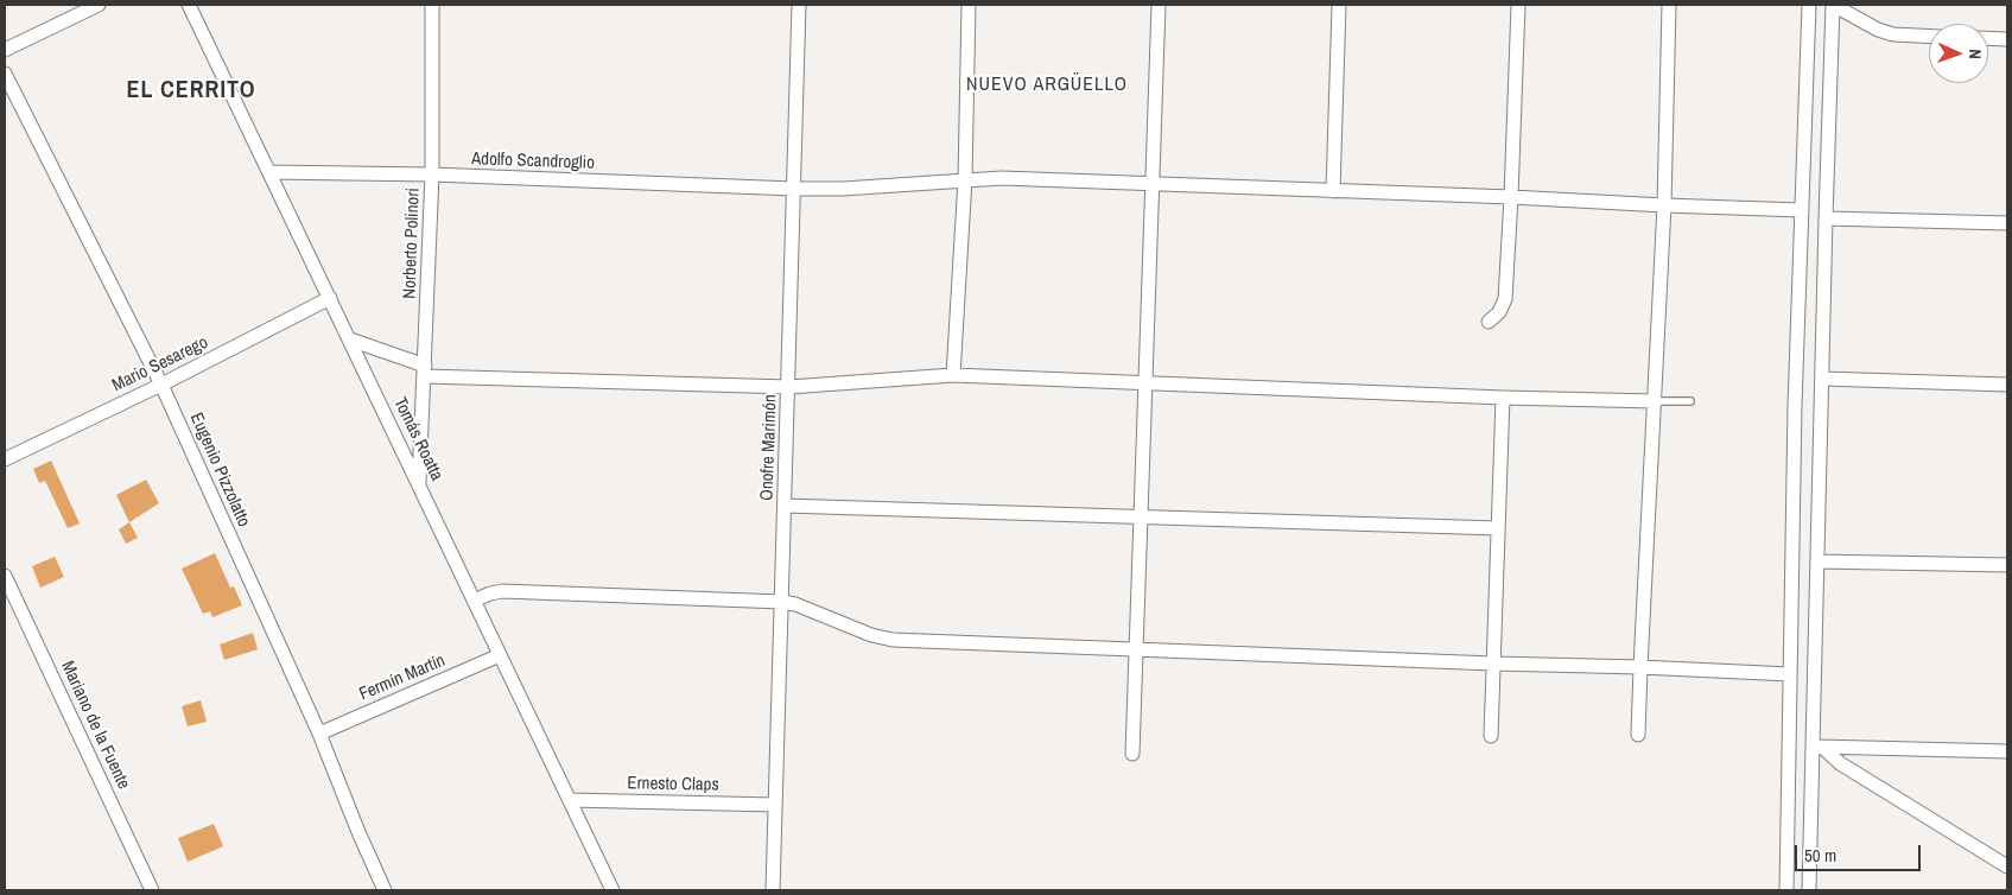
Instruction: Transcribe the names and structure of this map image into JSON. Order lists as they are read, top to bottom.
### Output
{
  "streets": {
    "street": [
      "Adolfo Scandroglio",
      "Norberto Polinori",
      "Mario Sesarego",
      "Tomás Roatta",
      "Onofre Marimón",
      "Eugenio Pizzolatto",
      "Fermín Martín",
      "Mariano de la Fuente",
      "Ernesto Claps"
    ]
  },
  "crossings": [
    ["Adolfo Scandroglio", "Norberto Polinori"],
    ["Adolfo Scandroglio", "Tomás Roatta"],
    ["Adolfo Scandroglio", "Onofre Marimón"],
    ["Norberto Polinori", "Tomás Roatta"],
    ["Mario Sesarego", "Tomás Roatta"],
    ["Mario Sesarego", "Eugenio Pizzolatto"],
    ["Tomás Roatta", "Fermín Martín"],
    ["Tomás Roatta", "Ernesto Claps"],
    ["Onofre Marimón", "Ernesto Claps"],
    ["Eugenio Pizzolatto", "Fermín Martín"]
  ],
  "districts": ["NUEVO ARGÜELLO", "EL CERRITO"],
  "scale_bar": "50 m",
  "north": "right"
}
